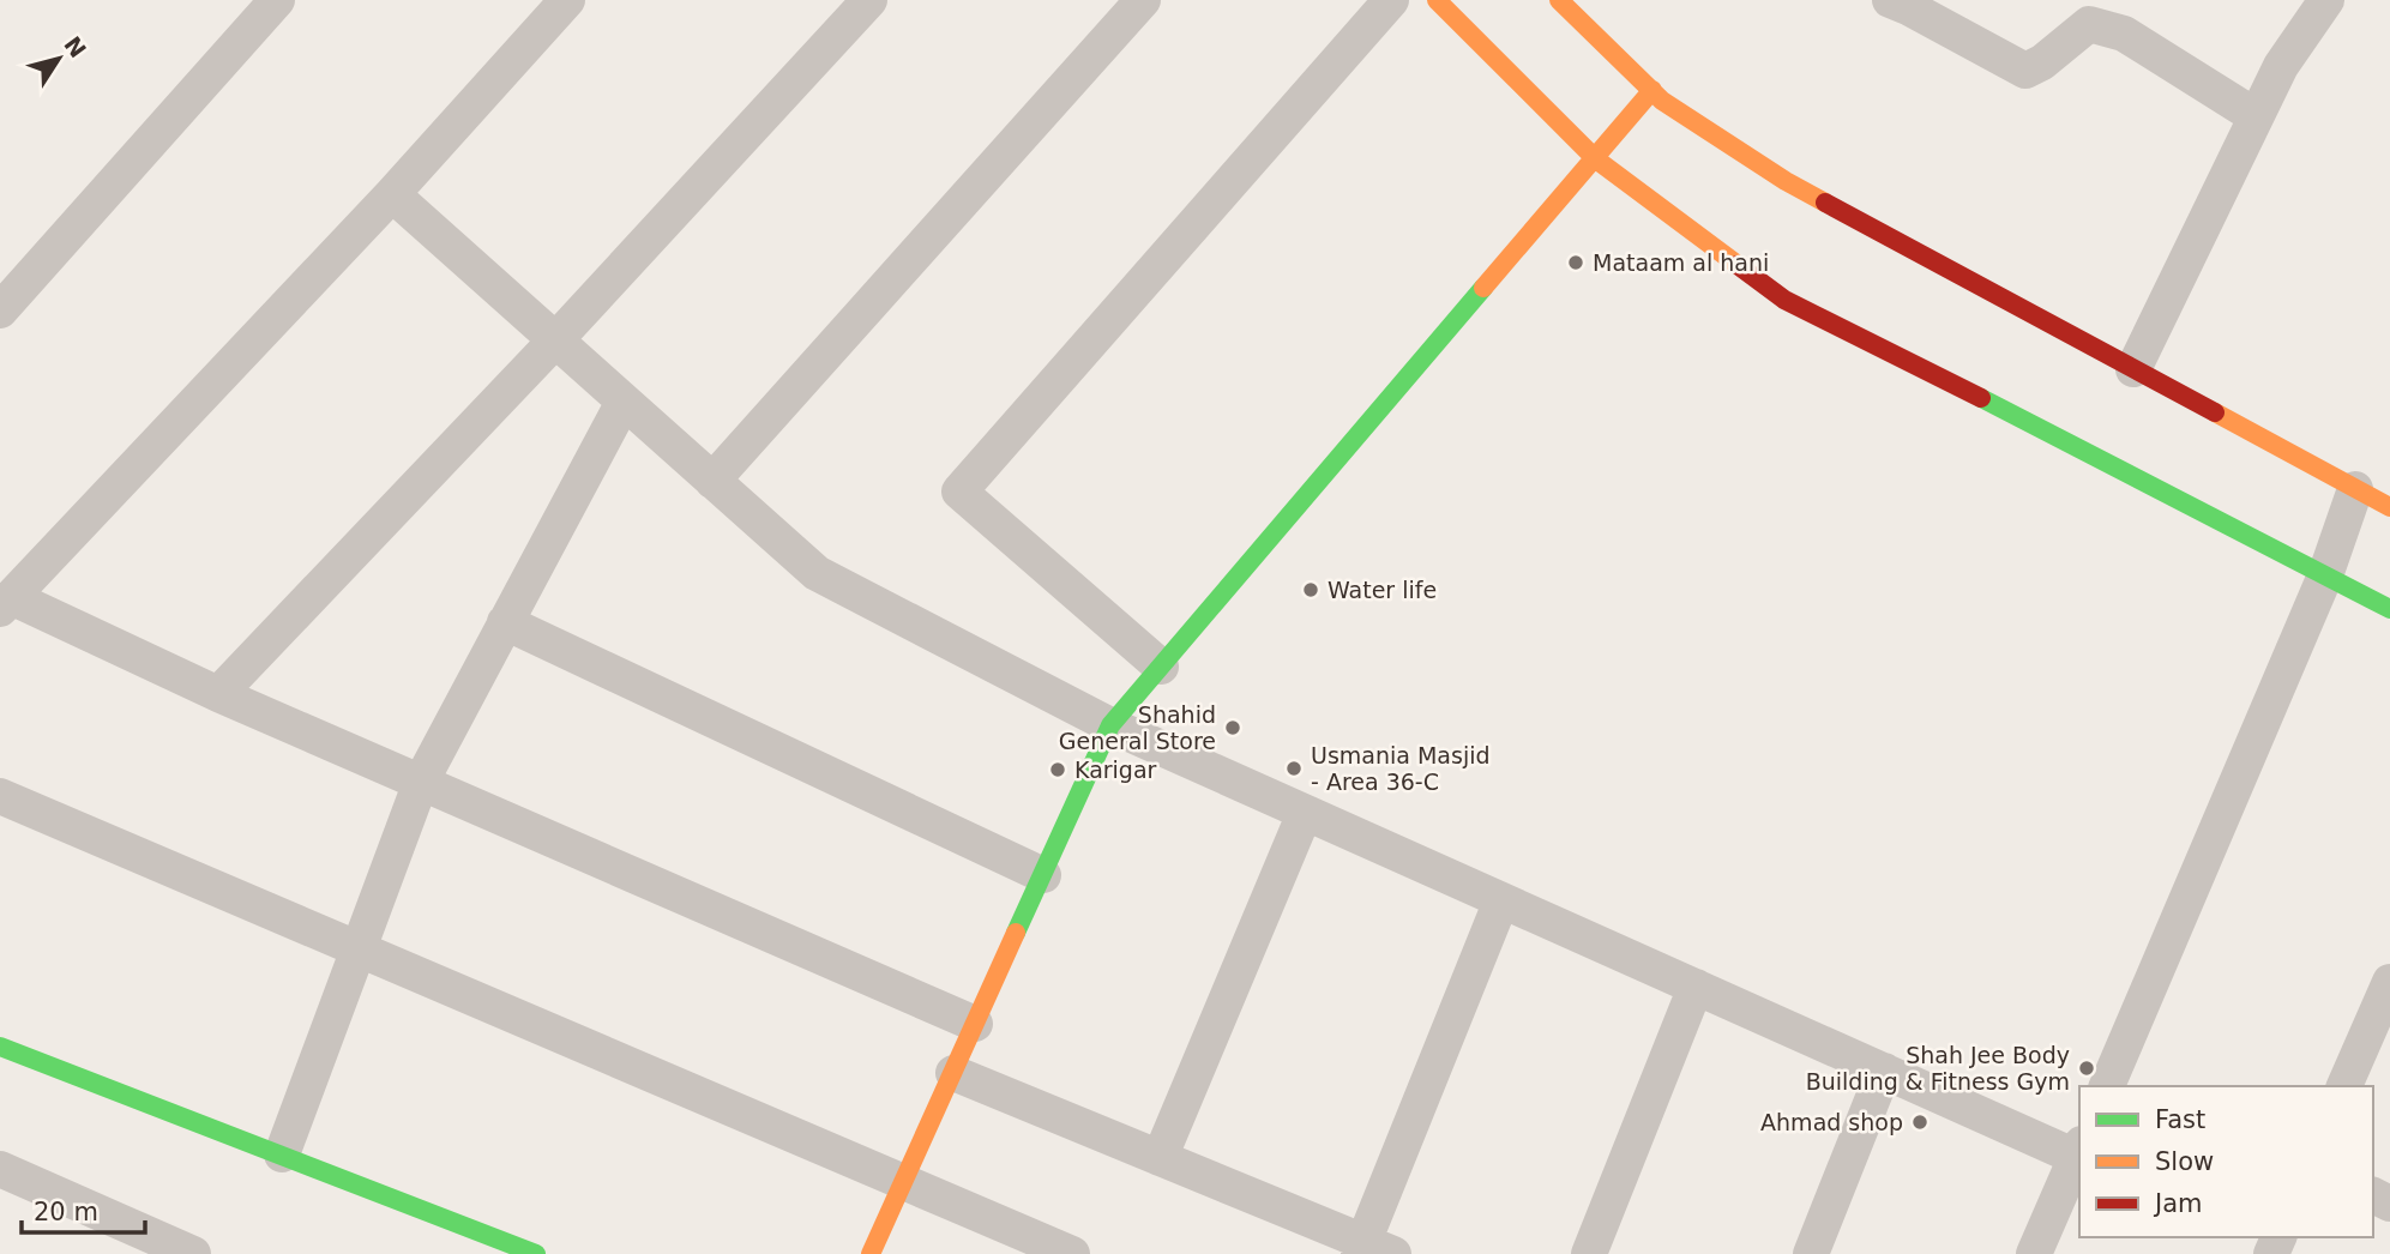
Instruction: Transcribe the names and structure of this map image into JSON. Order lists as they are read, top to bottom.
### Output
{
  "places": [
    "Mataam al hani",
    "Water life",
    "Shahid General Store",
    "Usmania Masjid - Area 36-C",
    "Karigar",
    "Shah Jee Body Building & Fitness Gym",
    "Ahmad shop"
  ],
  "legend": ["Fast", "Slow", "Jam"],
  "scale_bar": "20 m",
  "north": "top right"
}
